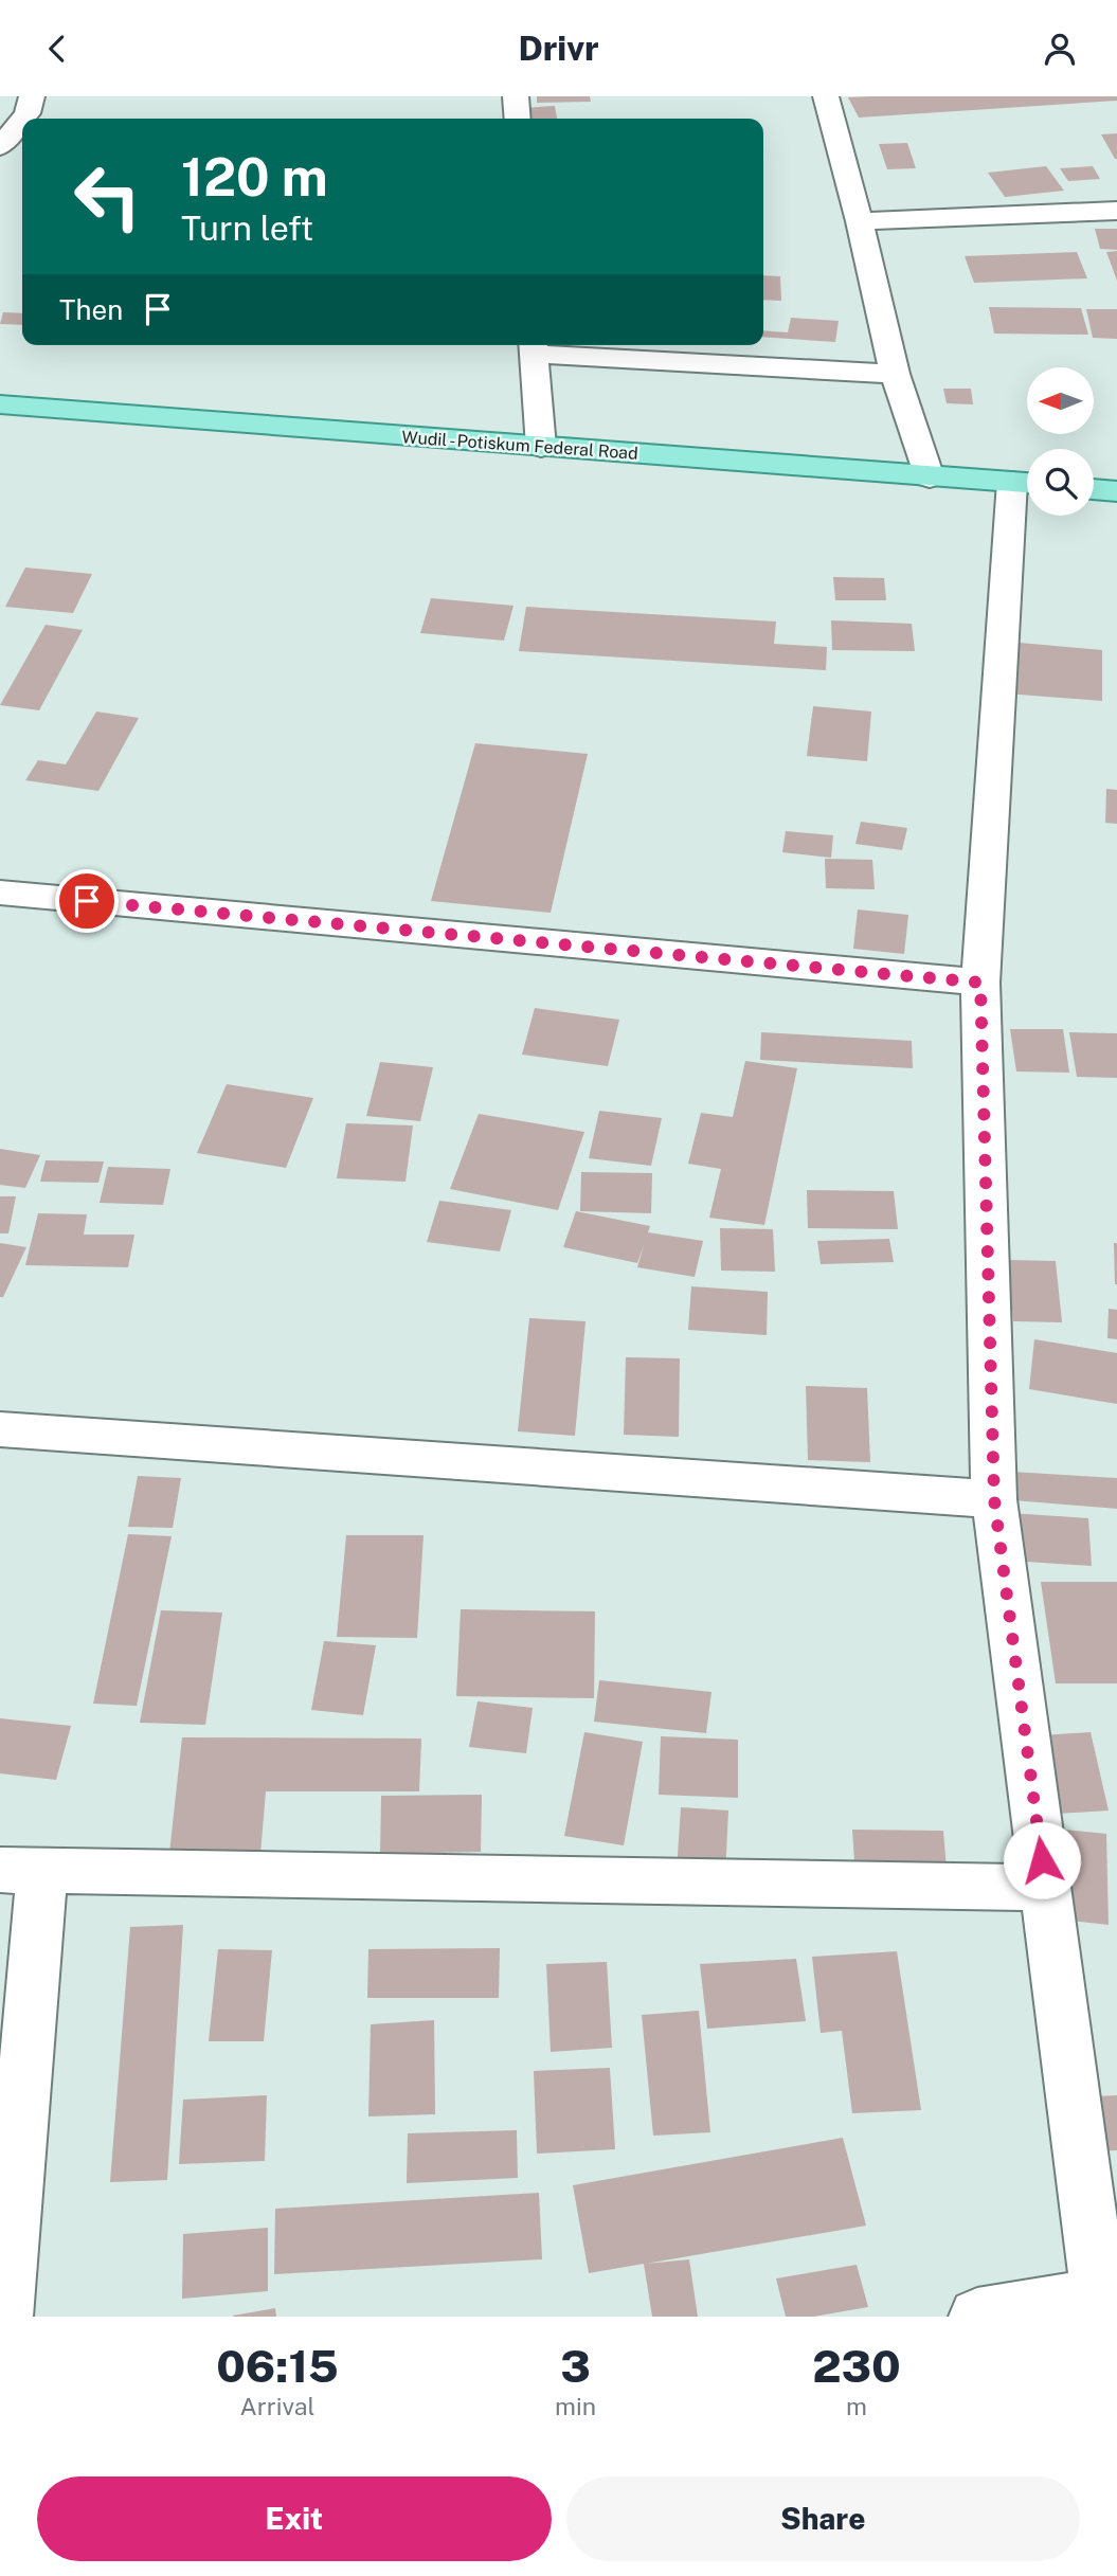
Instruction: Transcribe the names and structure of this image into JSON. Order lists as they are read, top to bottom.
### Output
{
  "streets": {
    "main road": ["Wudil - Potiskum Federal Road"]
  },
  "north": "left",
  "page": {
    "header": "Drivr",
    "turn": ["120 m", "Turn left"],
    "then": "Then",
    "eta": [
      "06:15",
      "Arrival",
      "3",
      "min",
      "230",
      "m"
    ],
    "buttons": ["Exit", "Share"]
  }
}
